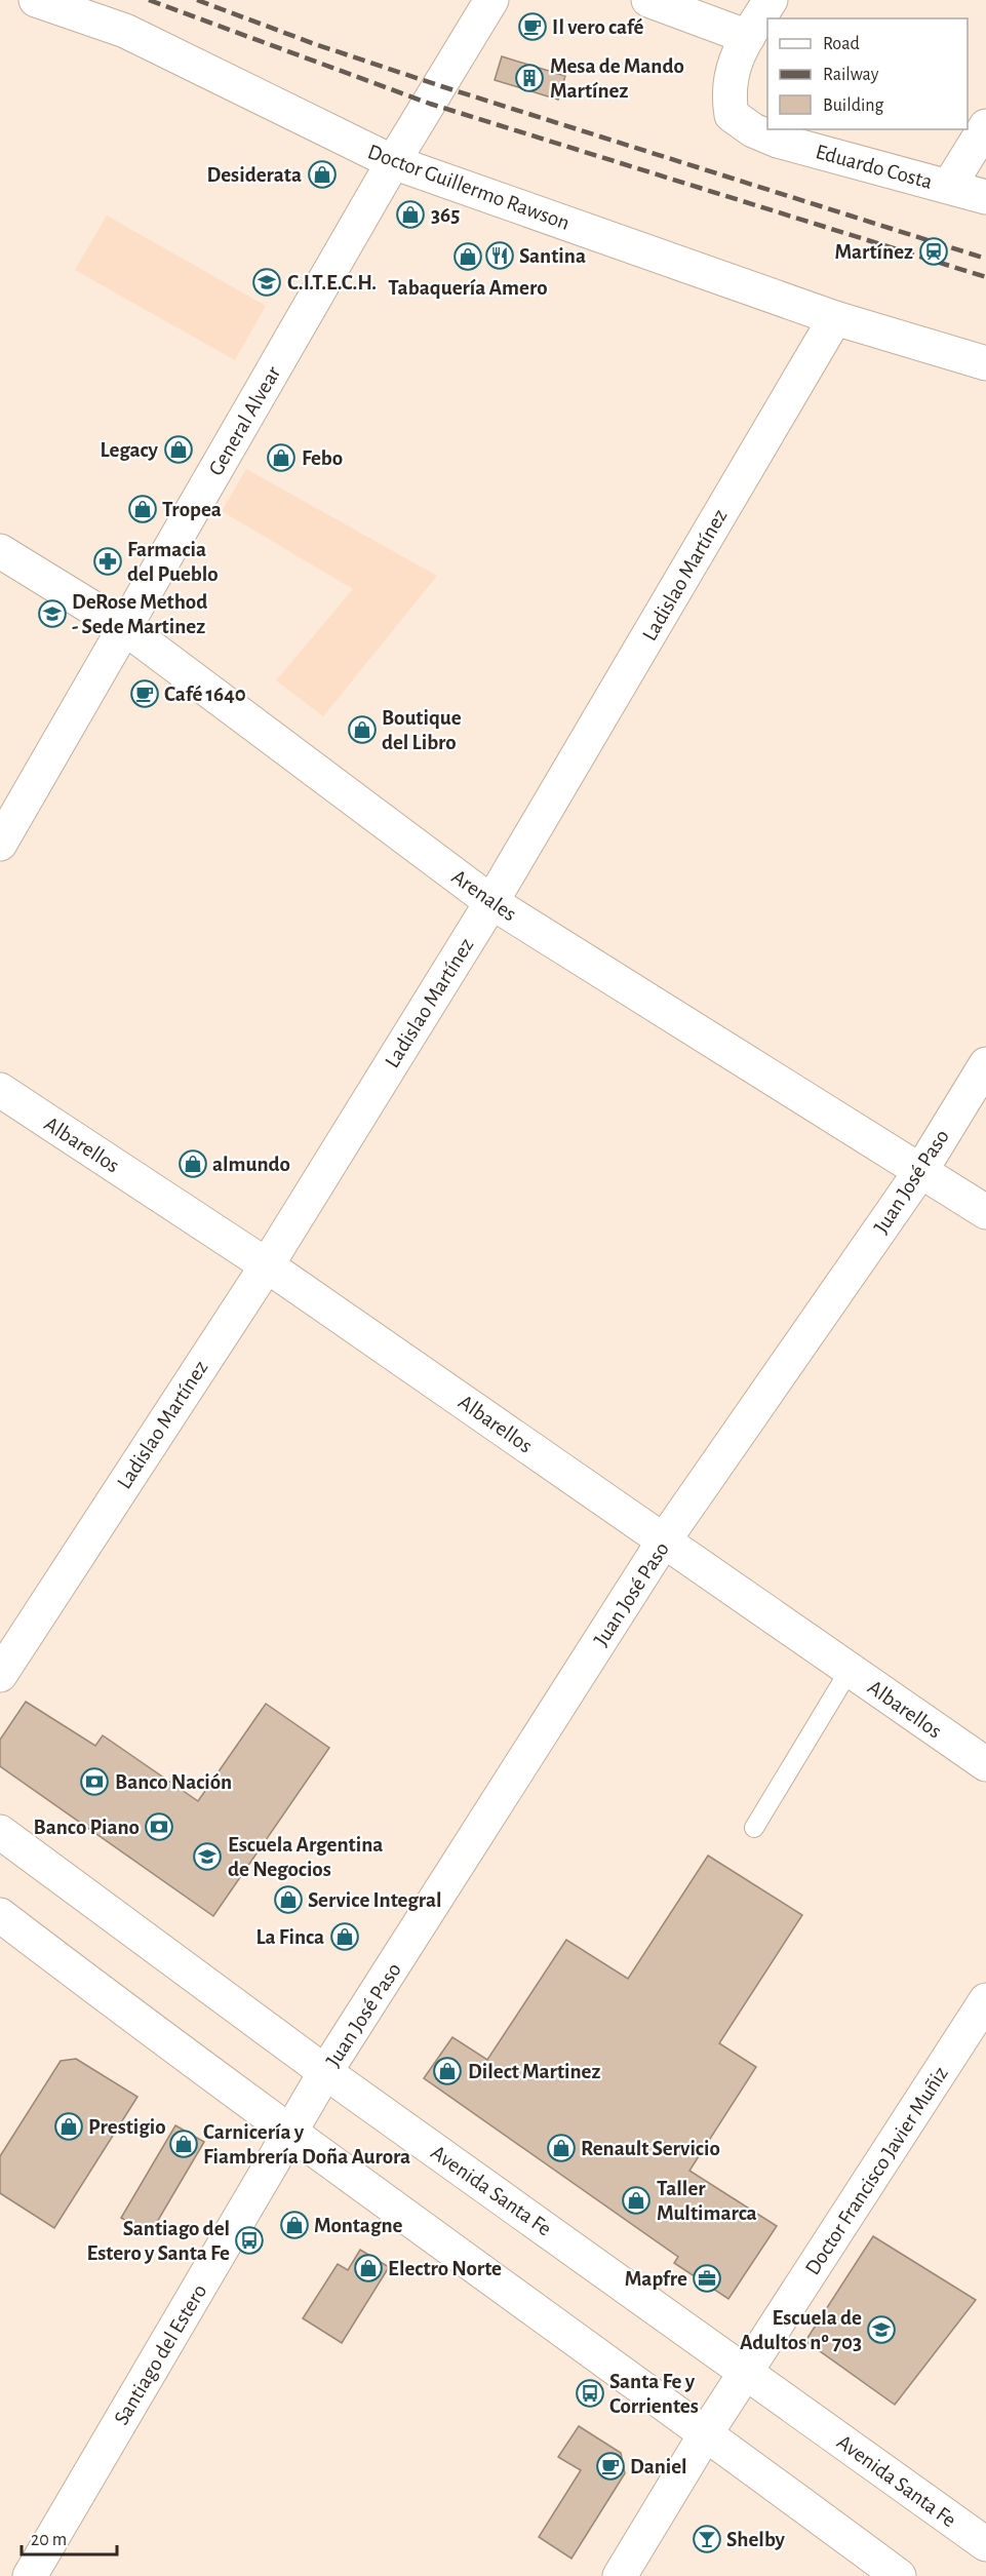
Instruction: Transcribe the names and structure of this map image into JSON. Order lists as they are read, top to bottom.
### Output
{
  "streets": {
    "street": [
      "Eduardo Costa",
      "Doctor Guillermo Rawson",
      "General Alvear",
      "Ladislao Martínez",
      "Arenales",
      "Albarellos",
      "Juan José Paso",
      "Doctor Francisco Javier Muñiz",
      "Avenida Santa Fe",
      "Santiago del Estero"
    ]
  },
  "crossings": [
    ["Doctor Guillermo Rawson", "General Alvear"],
    ["Doctor Guillermo Rawson", "Ladislao Martínez"],
    ["General Alvear", "Arenales"],
    ["Ladislao Martínez", "Arenales"],
    ["Ladislao Martínez", "Albarellos"],
    ["Arenales", "Juan José Paso"],
    ["Albarellos", "Juan José Paso"],
    ["Juan José Paso", "Avenida Santa Fe"],
    ["Juan José Paso", "Santiago del Estero"],
    ["Doctor Francisco Javier Muñiz", "Avenida Santa Fe"]
  ],
  "places": {
    "cafe": ["Il vero café", "Café 1640", "Daniel"],
    "building": ["Mesa de Mando Martínez"],
    "shop": [
      "Desiderata",
      "365",
      "Tabaquería Amero",
      "Legacy",
      "Febo",
      "Tropea",
      "Boutique del Libro",
      "almundo",
      "Service Integral",
      "La Finca",
      "Dilect Martinez",
      "Prestigio",
      "Carnicería y Fiambrería Doña Aurora",
      "Renault Servicio",
      "Taller Multimarca",
      "Montagne",
      "Electro Norte"
    ],
    "station": ["Martínez"],
    "restaurant": ["Santina"],
    "school or university": [
      "C.I.T.E.C.H.",
      "DeRose Method - Sede Martinez",
      "Escuela Argentina de Negocios",
      "Escuela de Adultos nº 703"
    ],
    "pharmacy": ["Farmacia del Pueblo"],
    "bank": ["Banco Nación", "Banco Piano"],
    "bus stop": ["Santiago del Estero y Santa Fe", "Santa Fe y Corrientes"],
    "office": ["Mapfre"],
    "bar": ["Shelby"]
  },
  "legend": ["Road", "Railway", "Building"],
  "scale_bar": "20 m"
}
